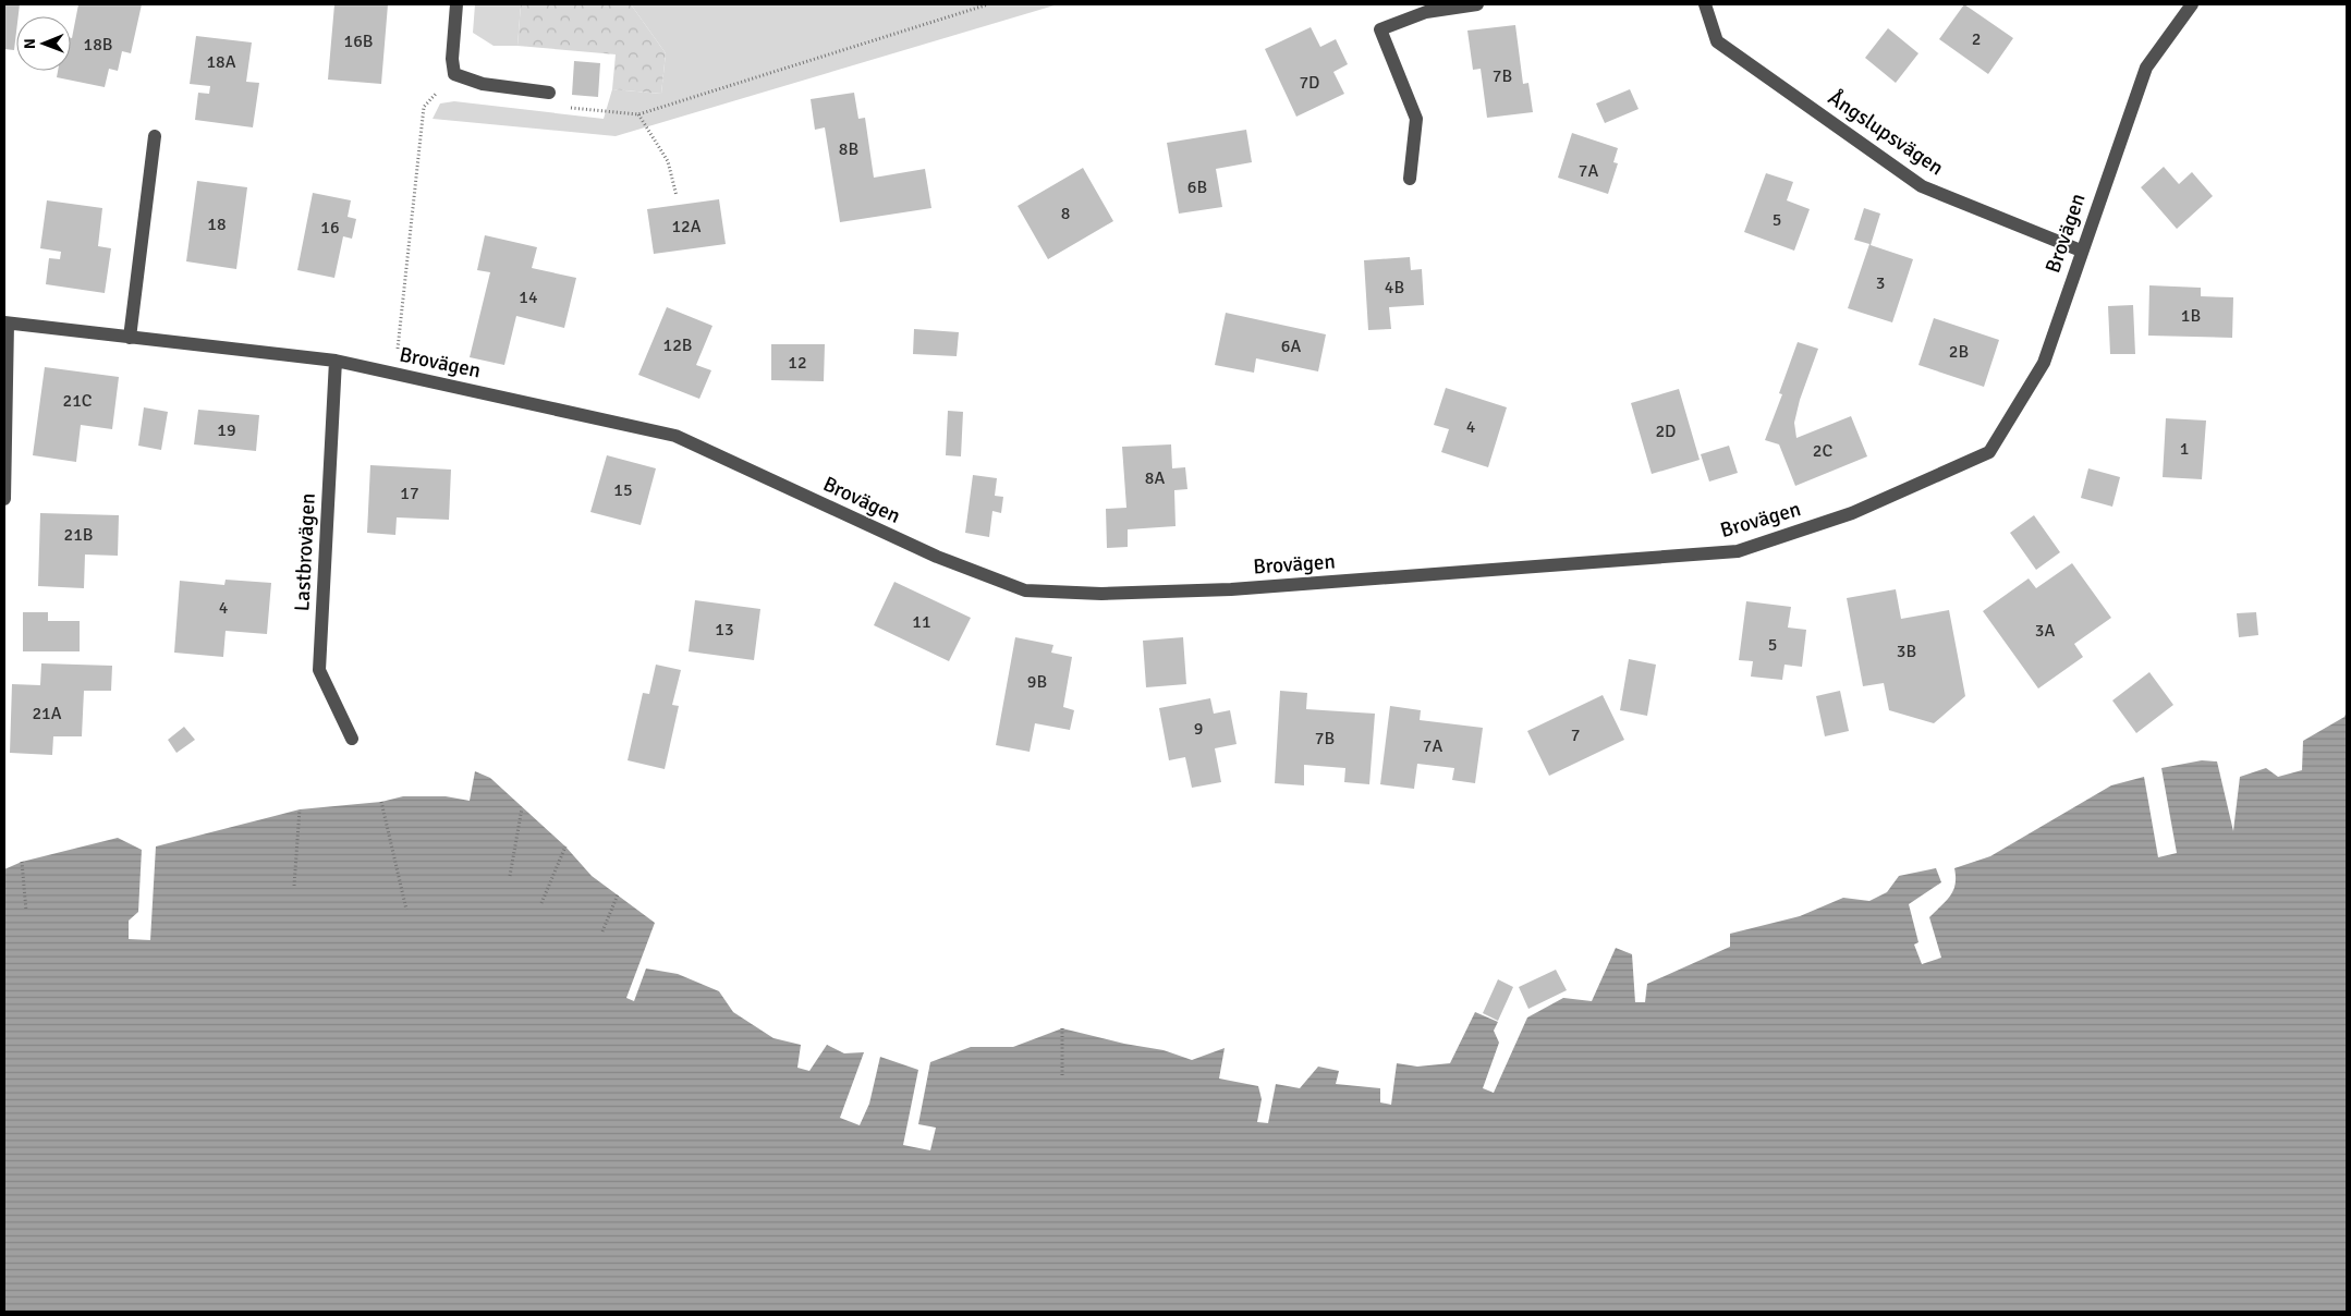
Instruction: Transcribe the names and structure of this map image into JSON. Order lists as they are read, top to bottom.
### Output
{
  "streets": {
    "street": ["Ångslupsvägen", "Brovägen", "Lastbrovägen"]
  },
  "crossings": [
    ["Ångslupsvägen", "Brovägen"],
    ["Brovägen", "Lastbrovägen"]
  ],
  "house_numbers": [
    "2",
    "16B",
    "18B",
    "18A",
    "7B",
    "7D",
    "8B",
    "7A",
    "6B",
    "8",
    "5",
    "18",
    "12A",
    "16",
    "3",
    "4B",
    "14",
    "1B",
    "12B",
    "6A",
    "2B",
    "12",
    "21C",
    "4",
    "19",
    "2D",
    "1",
    "2C",
    "8A",
    "15",
    "17",
    "21B",
    "4",
    "11",
    "13",
    "3A",
    "5",
    "3B",
    "9B",
    "21A",
    "9",
    "7",
    "7B",
    "7A"
  ],
  "north": "left"
}
